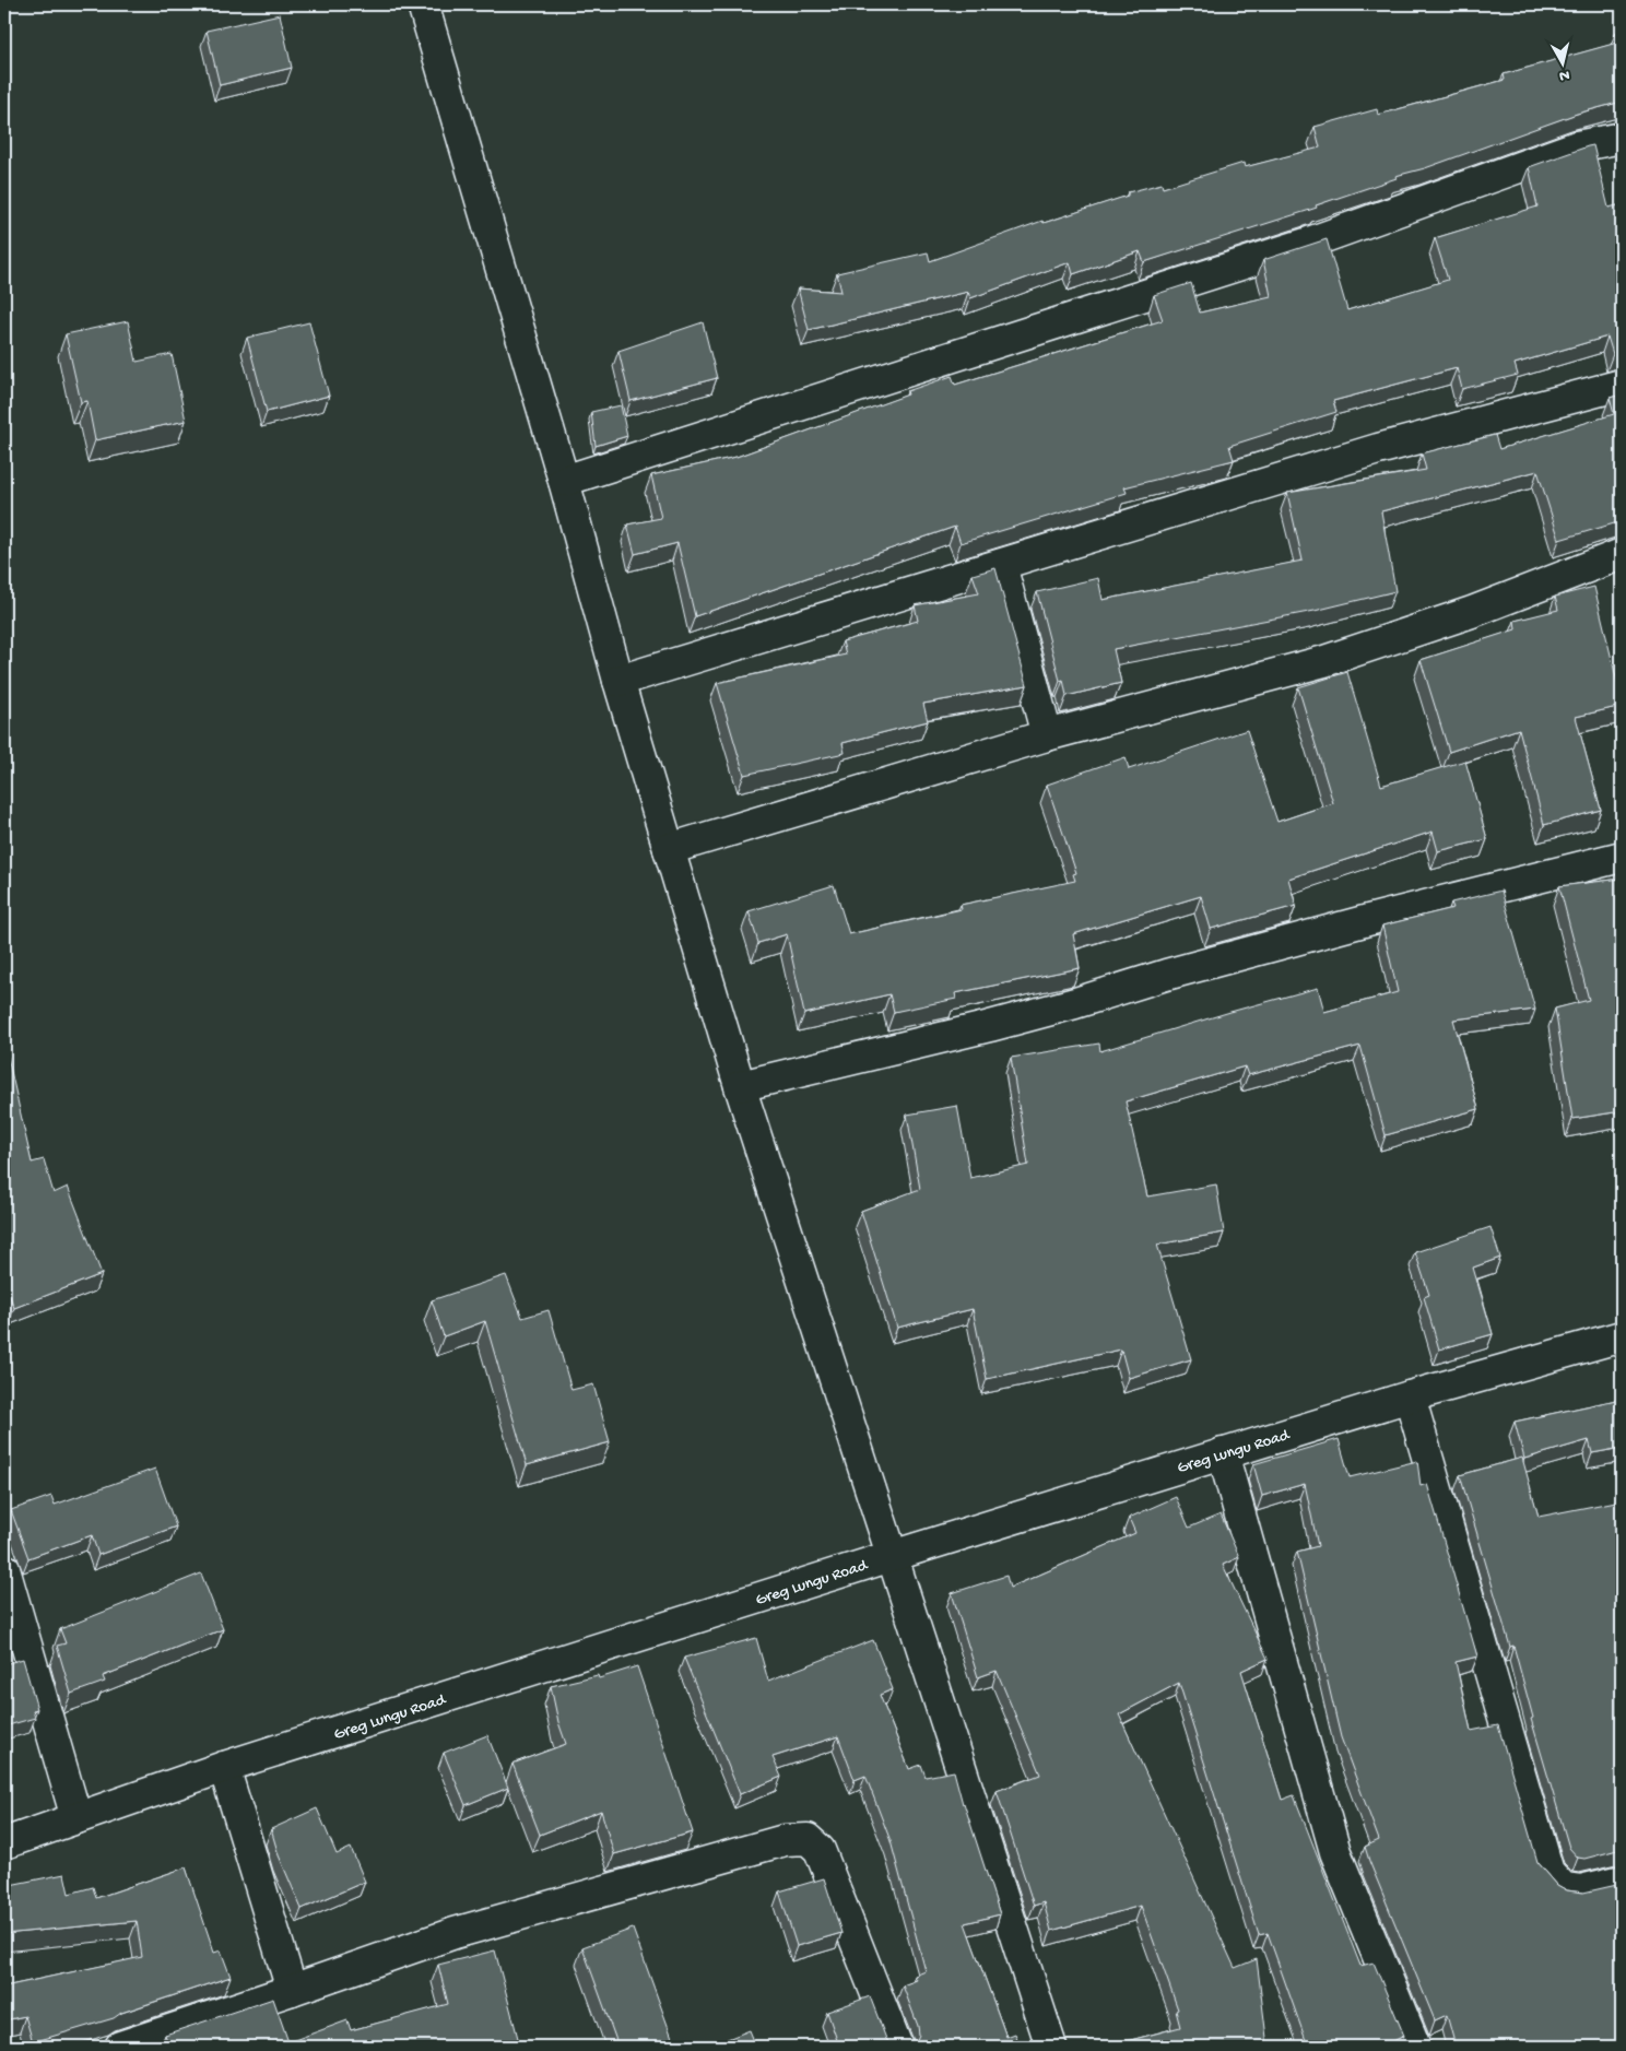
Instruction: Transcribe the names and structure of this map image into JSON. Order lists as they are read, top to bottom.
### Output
{
  "streets": {
    "street": ["Greg Lungu Road"]
  },
  "north": "bottom"
}
